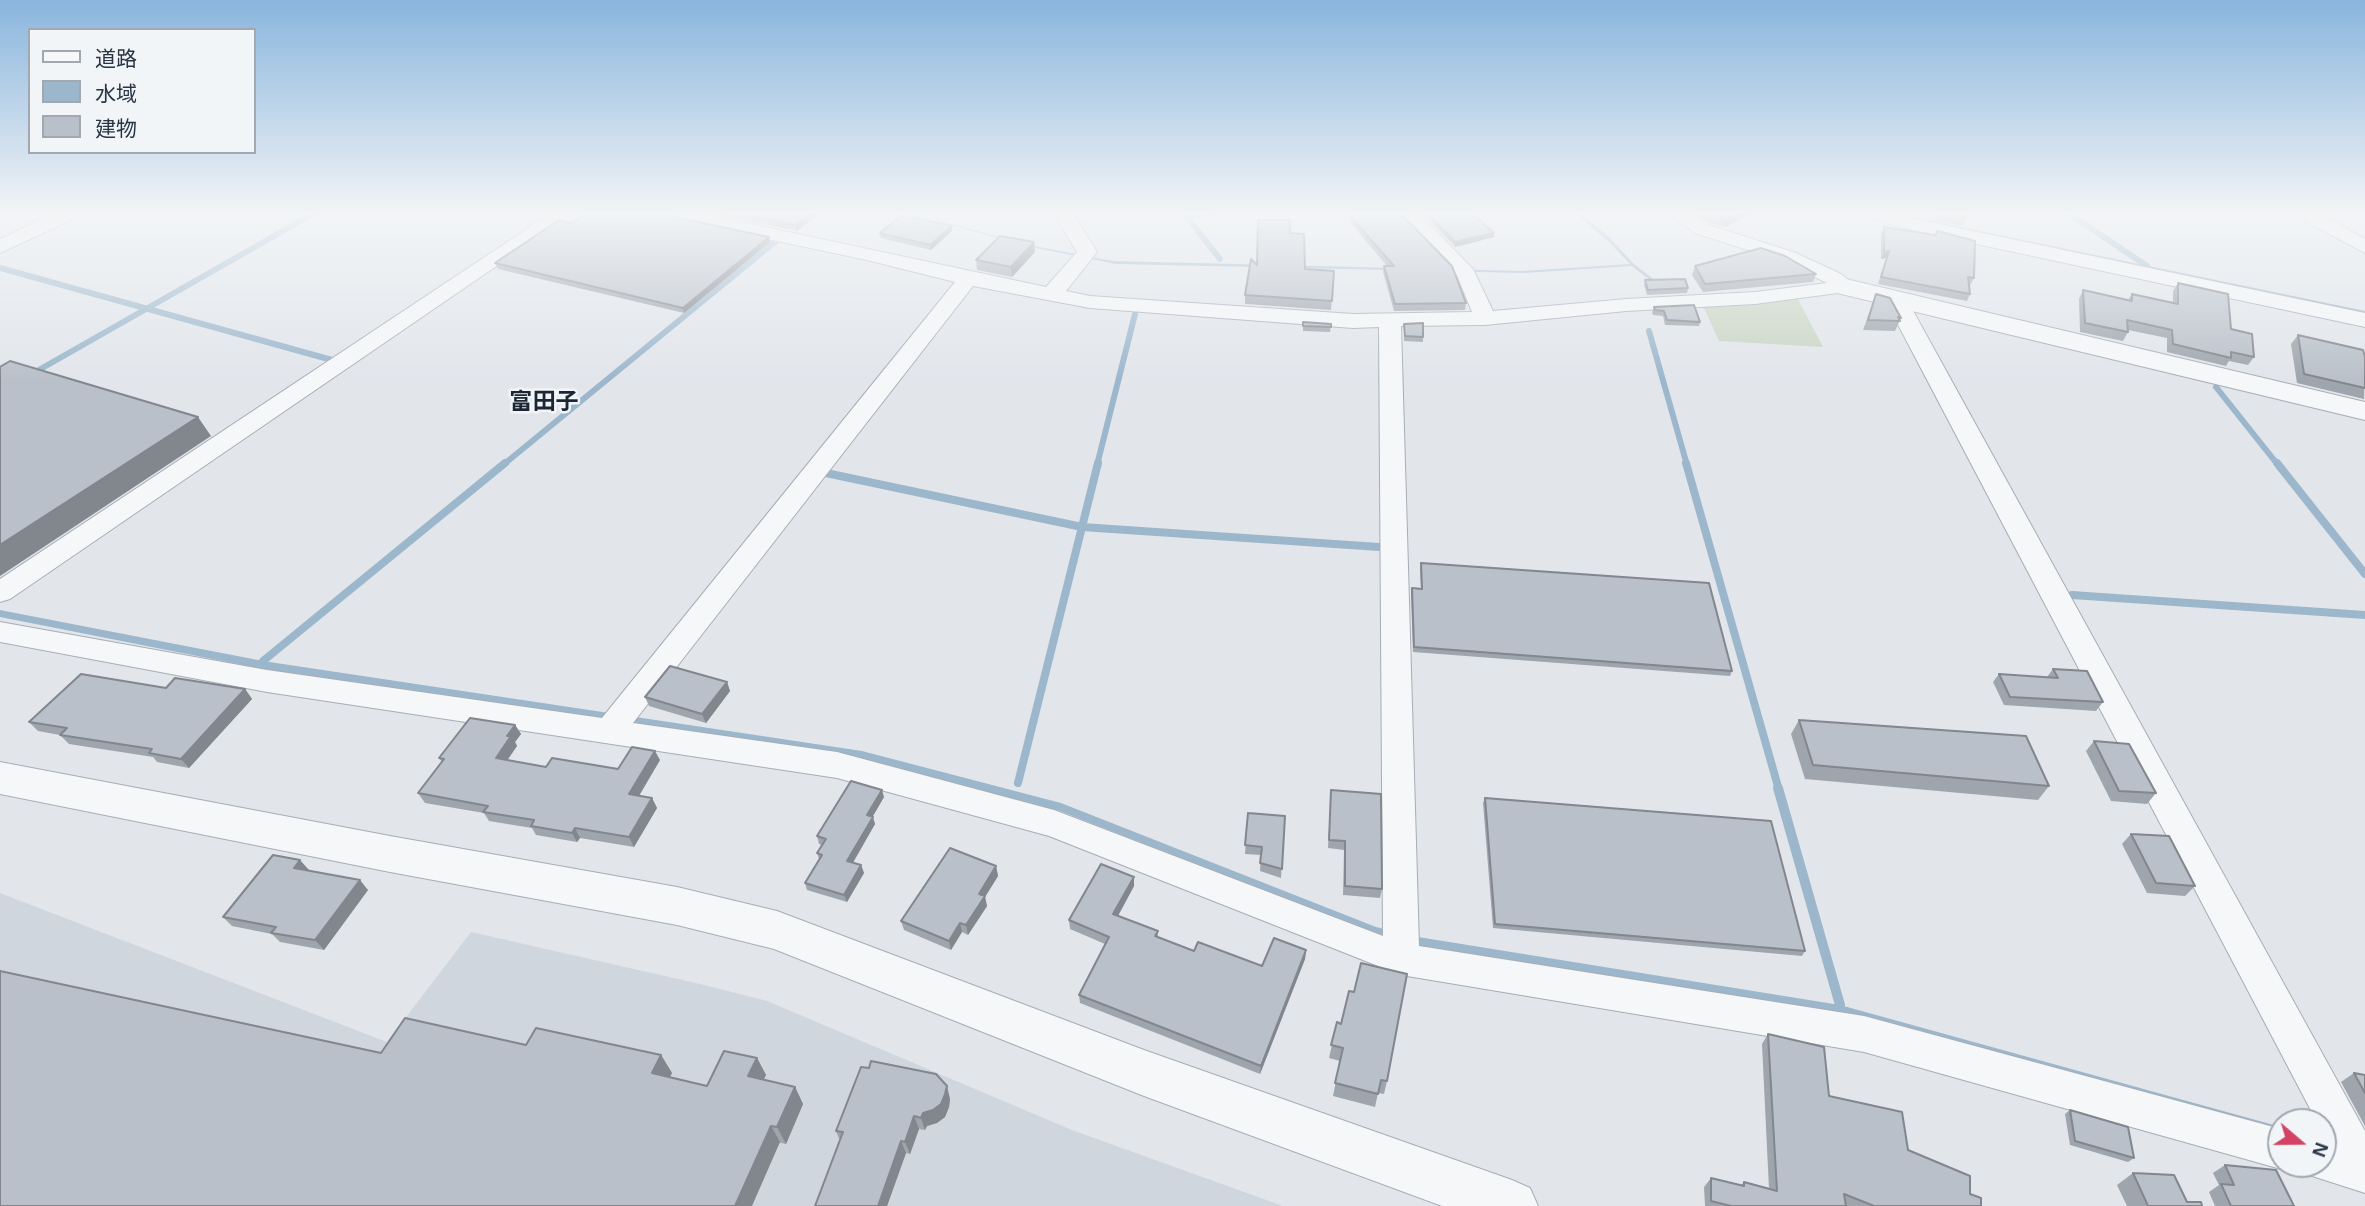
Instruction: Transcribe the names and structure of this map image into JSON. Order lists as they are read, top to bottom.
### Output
{
  "districts": ["富田子"],
  "legend": ["道路", "水域", "建物"],
  "north": "right"
}
